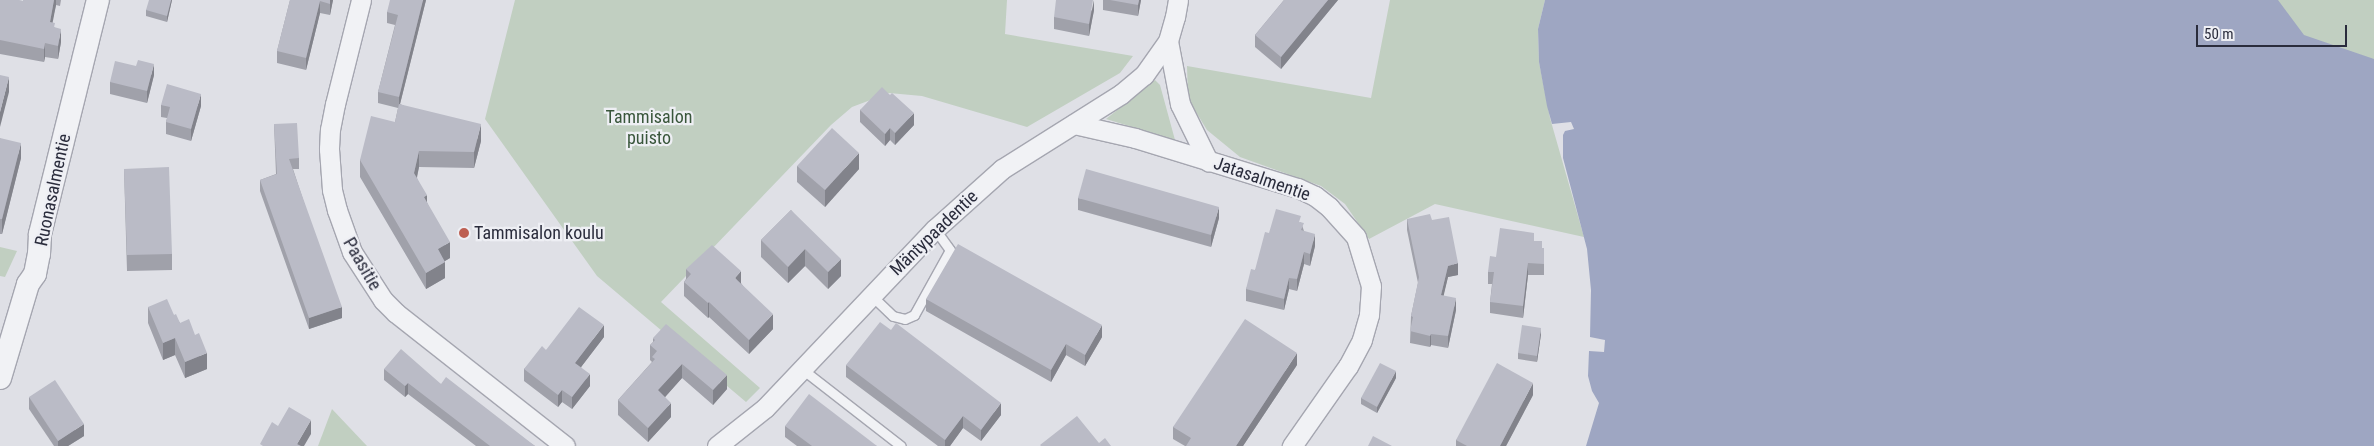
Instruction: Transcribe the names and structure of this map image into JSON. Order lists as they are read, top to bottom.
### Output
{
  "streets": {
    "street": [
      "Jatasalmentie",
      "Ruonasalmentie",
      "Mäntypaadentie",
      "Paasitie"
    ]
  },
  "crossings": [
    ["Jatasalmentie", "Mäntypaadentie"]
  ],
  "parks": ["Tammisalon puisto"],
  "places": ["Tammisalon koulu"],
  "scale_bar": "50 m"
}
